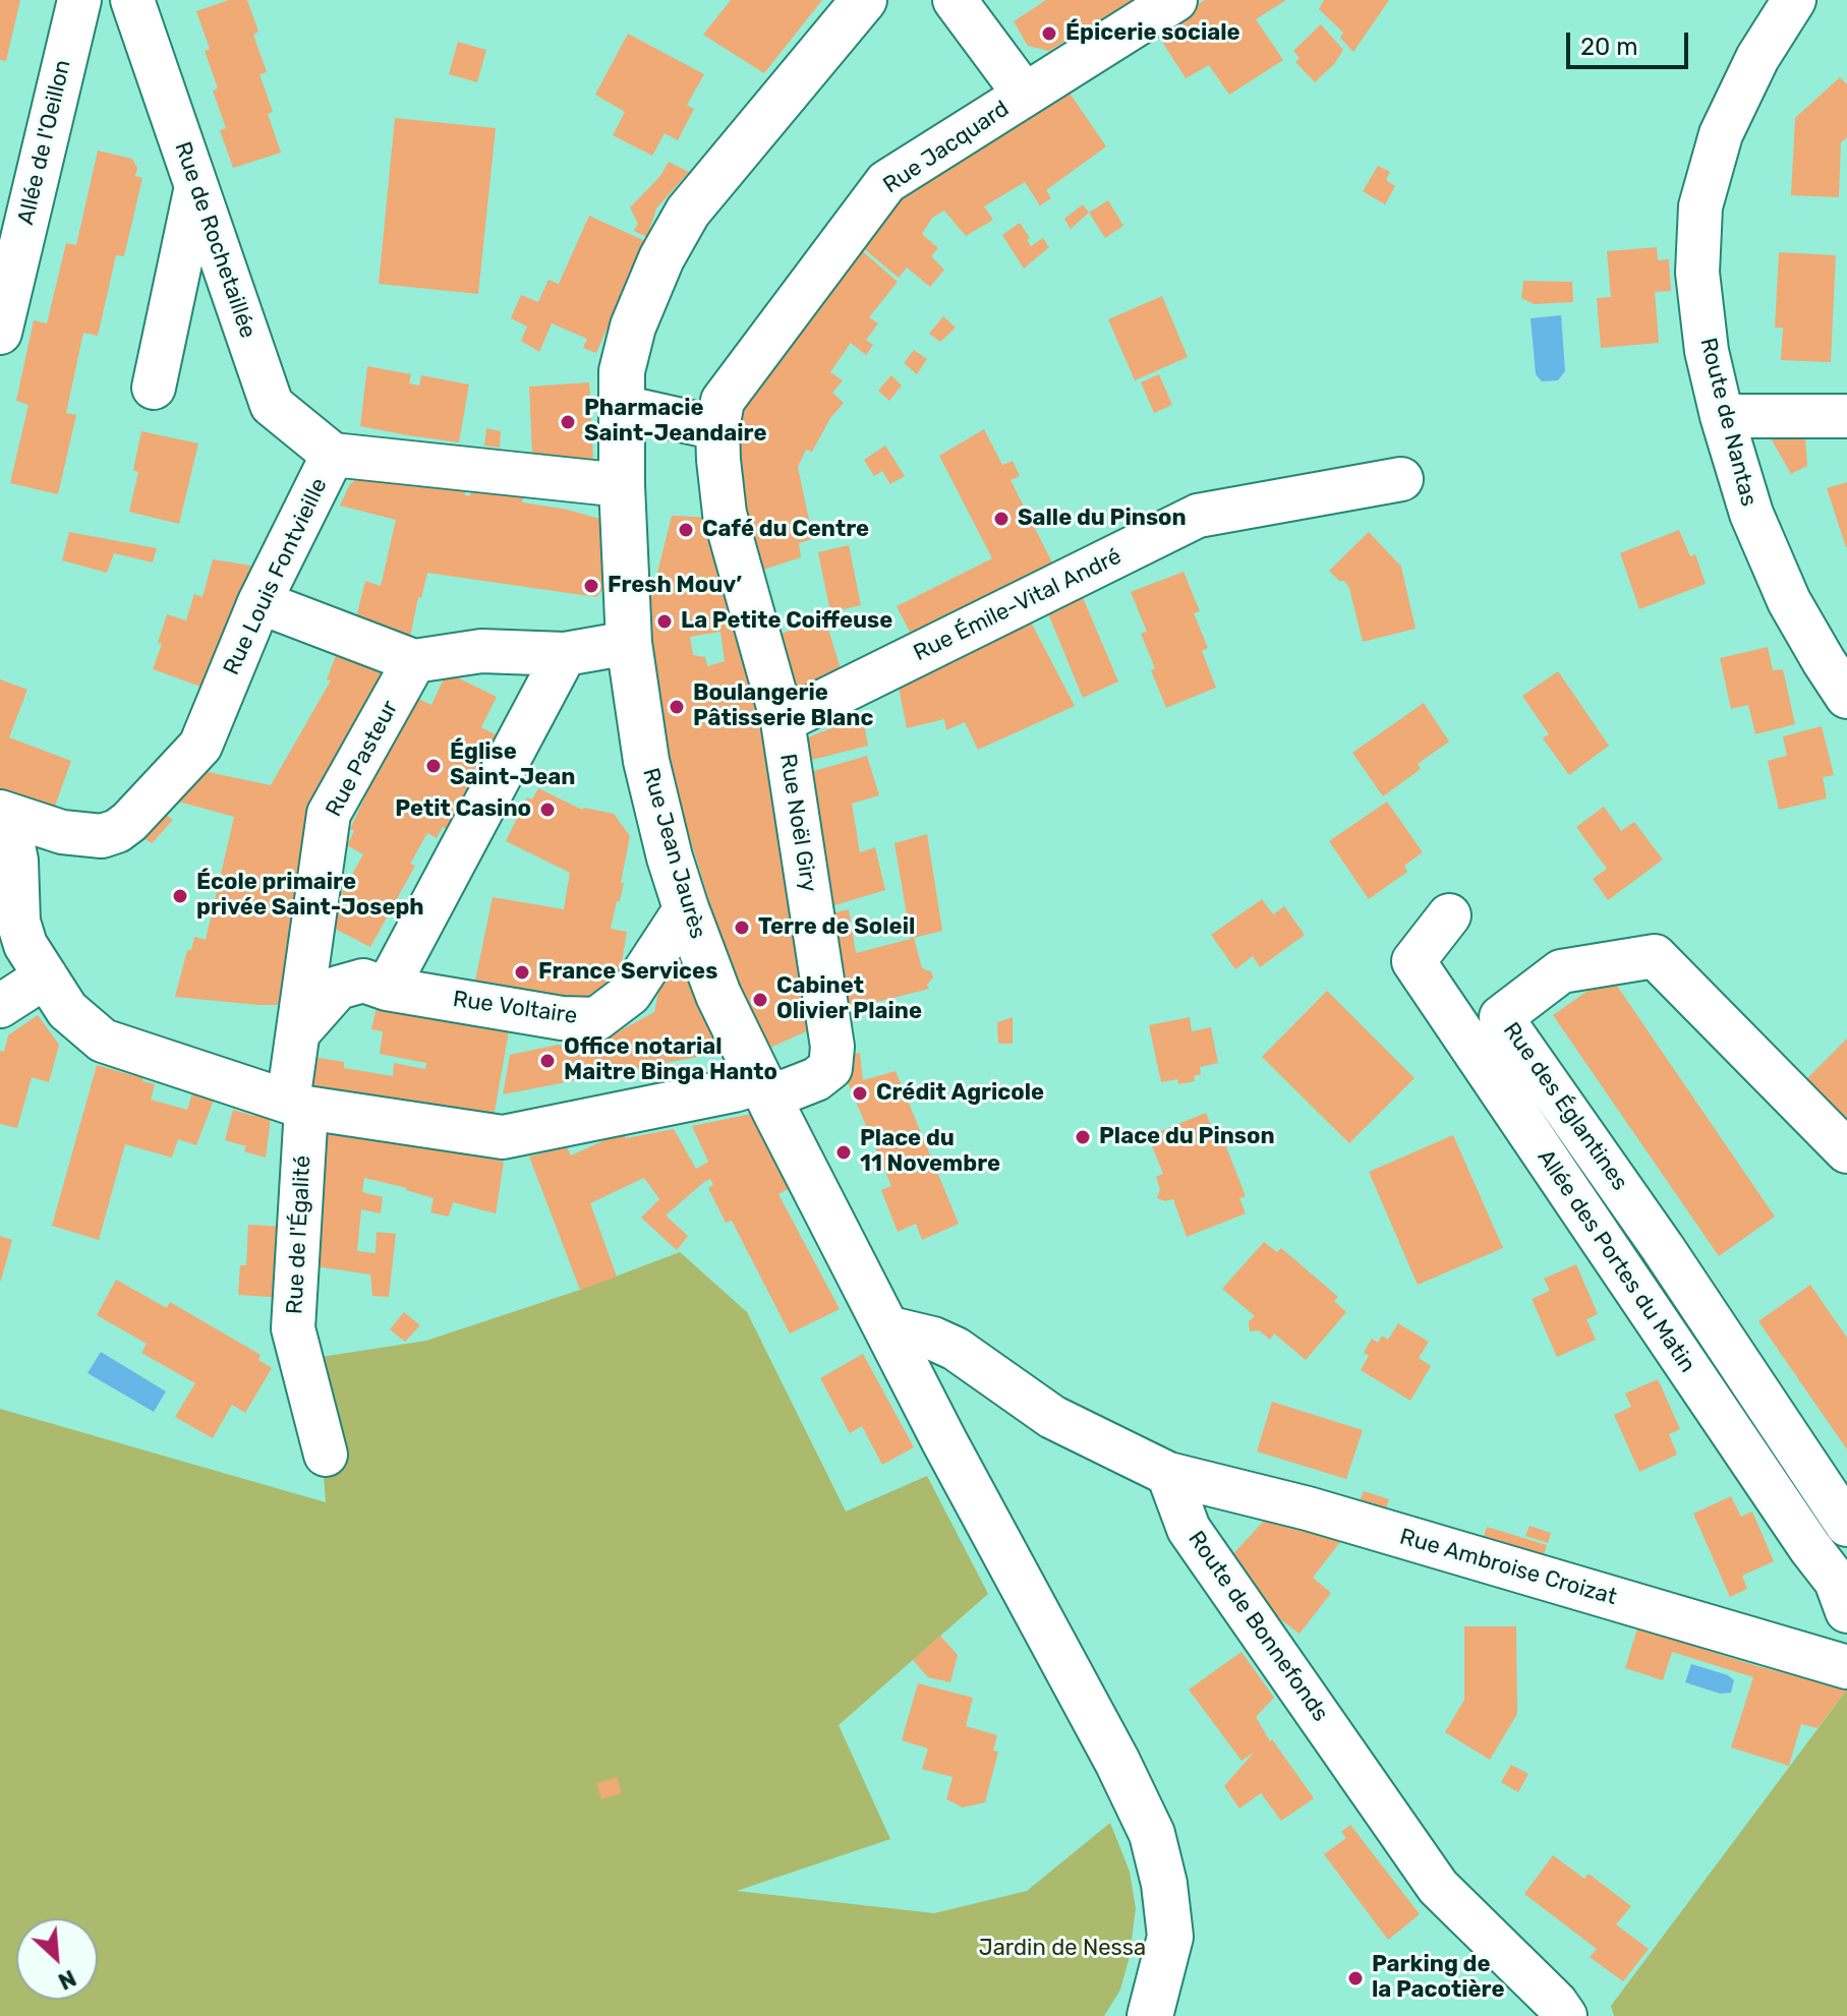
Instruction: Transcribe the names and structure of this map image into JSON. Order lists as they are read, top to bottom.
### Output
{
  "streets": {
    "main road": ["Rue Jean Jaurès"],
    "street": [
      "Allée de l'Oeillon",
      "Rue Jacquard",
      "Rue de Rochetaillée",
      "Route de Nantas",
      "Rue Louis Fontvieille",
      "Rue Émile-Vital André",
      "Rue Pasteur",
      "Rue Noël Giry",
      "Rue Voltaire",
      "Rue des Églantines",
      "Rue de l'Égalité",
      "Allée des Portes du Matin",
      "Rue Ambroise Croizat",
      "Route de Bonnefonds"
    ]
  },
  "crossings": [
    ["Rue Jacquard", "Rue Noël Giry"],
    ["Rue de Rochetaillée", "Rue Louis Fontvieille"],
    ["Rue Louis Fontvieille", "Rue Jean Jaurès"],
    ["Rue Émile-Vital André", "Rue Noël Giry"],
    ["Rue Pasteur", "Rue Noël Giry"],
    ["Rue Pasteur", "Rue Voltaire"],
    ["Rue Pasteur", "Rue de l'Égalité"],
    ["Rue Noël Giry", "Rue Jean Jaurès"],
    ["Rue Noël Giry", "Rue de l'Égalité"],
    ["Rue Jean Jaurès", "Rue Voltaire"],
    ["Allée des Portes du Matin", "Rue Ambroise Croizat"],
    ["Rue Ambroise Croizat", "Route de Bonnefonds"]
  ],
  "parks": ["Jardin de Nessa"],
  "places": [
    "Épicerie sociale",
    "Pharmacie Saint-Jeandaire",
    "Salle du Pinson",
    "Café du Centre",
    "Fresh Mouv’",
    "La Petite Coiffeuse",
    "Boulangerie Pâtisserie Blanc",
    "Église Saint-Jean",
    "Petit Casino",
    "École primaire privée Saint-Joseph",
    "Terre de Soleil",
    "France Services",
    "Cabinet Olivier Plaine",
    "Office notarial Maitre Binga Hanto",
    "Crédit Agricole",
    "Place du Pinson",
    "Place du 11 Novembre",
    "Parking de la Pacotière"
  ],
  "scale_bar": "20 m",
  "north": "bottom right"
}
